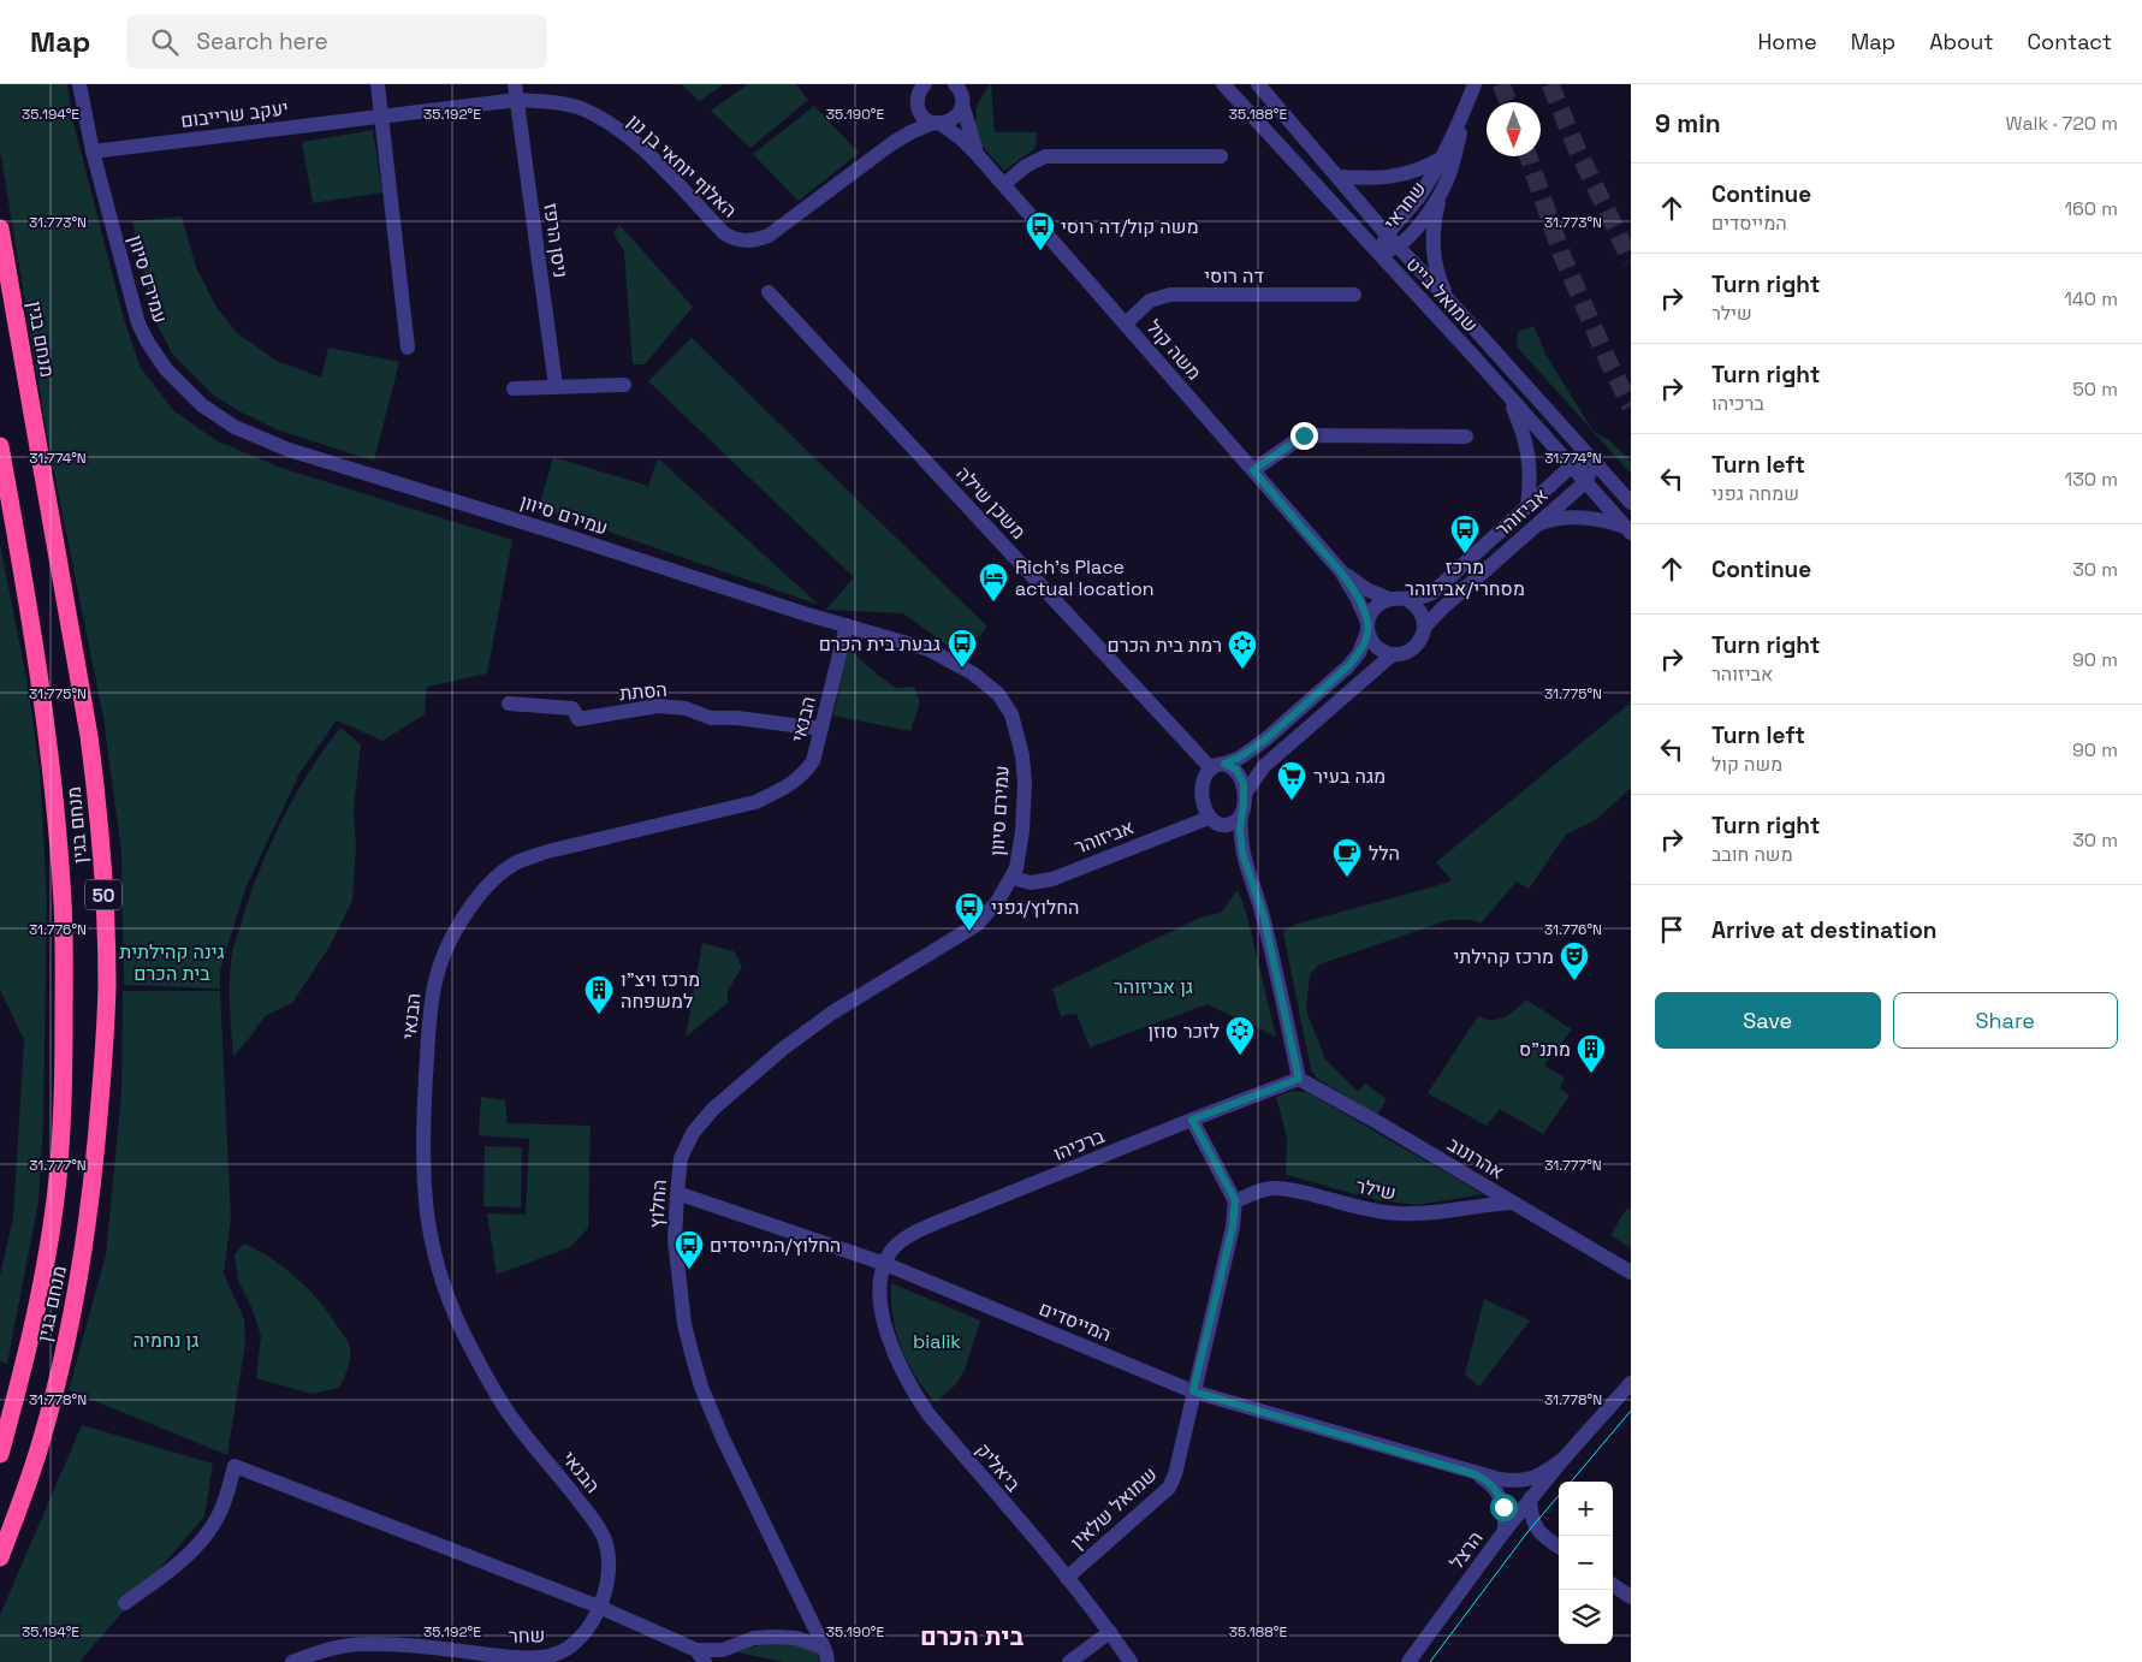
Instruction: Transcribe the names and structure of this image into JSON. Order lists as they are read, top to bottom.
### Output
{
  "streets": {
    "highway": ["מנחם בגין", "50"],
    "street": [
      "יעקב שרייבום",
      "האלוף יוחאי בן נון",
      "שחראי",
      "ניסן הרפז",
      "דה רוסי",
      "עמירם סיוון",
      "שמואל בייט",
      "משה קול",
      "משכן שילה",
      "אביזוהר",
      "הסתת",
      "הבנאי",
      "ברכיהו",
      "אהרונוב",
      "שילר",
      "החלוץ",
      "המייסדים",
      "ביאליק",
      "שמואל שלאין",
      "הרצל",
      "שחר"
    ]
  },
  "crossings": [
    ["יעקב שרייבום", "האלוף יוחאי בן נון"],
    ["יעקב שרייבום", "עמירם סיוון"],
    ["האלוף יוחאי בן נון", "ניסן הרפז"],
    ["האלוף יוחאי בן נון", "משה קול"],
    ["שחראי", "שמואל בייט"],
    ["דה רוסי", "משה קול"],
    ["עמירם סיוון", "אביזוהר"],
    ["עמירם סיוון", "הבנאי"],
    ["עמירם סיוון", "החלוץ"],
    ["שמואל בייט", "אביזוהר"],
    ["משה קול", "אביזוהר"],
    ["משכן שילה", "אביזוהר"],
    ["אביזוהר", "החלוץ"],
    ["הסתת", "הבנאי"],
    ["הבנאי", "שחר"],
    ["ברכיהו", "אהרונוב"],
    ["ברכיהו", "המייסדים"],
    ["ברכיהו", "ביאליק"],
    ["אהרונוב", "שילר"],
    ["החלוץ", "המייסדים"],
    ["המייסדים", "ביאליק"],
    ["המייסדים", "שמואל שלאין"],
    ["המייסדים", "הרצל"],
    ["ביאליק", "שמואל שלאין"]
  ],
  "districts": ["בית הכרם"],
  "parks": [
    "גינה קהילתית בית הכרם",
    "גן אביזוהר",
    "גן נחמיה",
    "bialik"
  ],
  "places": {
    "bus stop": [
      "משה קול/דה רוסי",
      "מרכז מסחרי/אביזוהר",
      "גבעת בית הכרם",
      "החלוץ/גפני",
      "החלוץ/המייסדים"
    ],
    "hotel": ["Rich's Place actual location"],
    "synagogue": ["רמת בית הכרם", "לזכר סוזן"],
    "supermarket": ["מגה בעיר"],
    "cafe": ["הלל"],
    "theatre": ["מרכז קהילתי"],
    "building": ["מרכז ויצ\"ו למשפחה", "מתנ\"ס"]
  },
  "north": "bottom",
  "page": {
    "header": "Map",
    "search": "Search here",
    "nav": [
      "Home",
      "Map",
      "About",
      "Contact"
    ],
    "heading": ["9 min", "Walk · 720 m"],
    "list": [
      ["Continue", "המייסדים", "160 m"],
      ["Turn right", "שילר", "140 m"],
      ["Turn right", "ברכיהו", "50 m"],
      ["Turn left", "שמחה גפני", "130 m"],
      ["Continue", "30 m"],
      ["Turn right", "אביזוהר", "90 m"],
      ["Turn left", "משה קול", "90 m"],
      ["Turn right", "משה חובב", "30 m"],
      "Arrive at destination"
    ],
    "buttons": ["Save", "Share"],
    "map_buttons": ["+", "−"]
  },
  "coordinates": [
    "35.194°E",
    "35.192°E",
    "35.190°E",
    "35.188°E",
    "31.773°N",
    "31.774°N",
    "31.775°N",
    "31.776°N",
    "31.777°N",
    "31.778°N"
  ]
}
